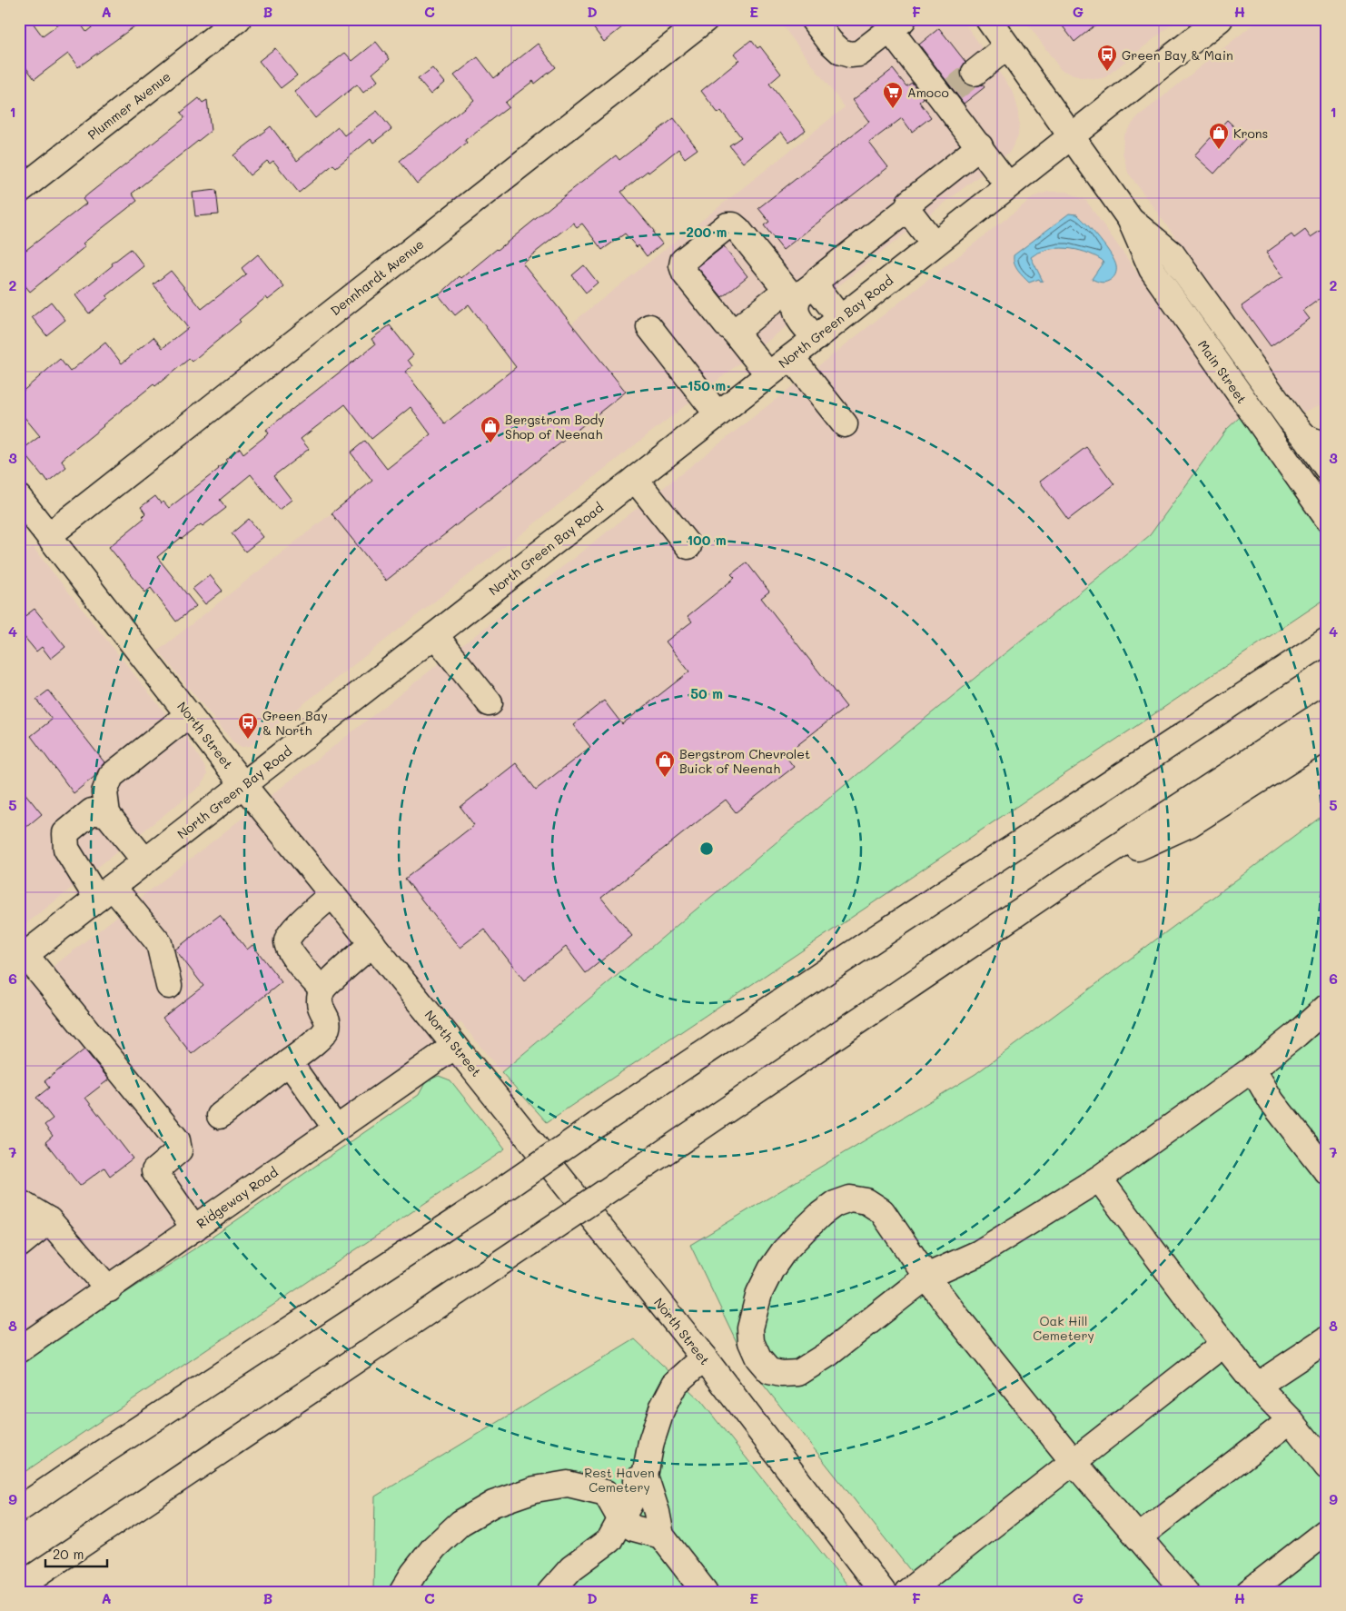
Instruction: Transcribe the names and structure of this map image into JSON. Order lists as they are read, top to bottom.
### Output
{
  "streets": {
    "main road": [
      "Plummer Avenue",
      "Dennhardt Avenue",
      "North Green Bay Road",
      "Main Street",
      "North Street",
      "Ridgeway Road"
    ]
  },
  "crossings": [
    ["Dennhardt Avenue", "North Street"],
    ["North Green Bay Road", "Main Street"],
    ["North Green Bay Road", "North Street"],
    ["North Street", "Ridgeway Road"]
  ],
  "parks": ["Oak Hill Cemetery", "Rest Haven Cemetery"],
  "places": {
    "bus stop": ["Green Bay & Main", "Green Bay & North"],
    "supermarket": ["Amoco"],
    "shop": ["Krons", "Bergstrom Body Shop of Neenah", "Bergstrom Chevrolet Buick of Neenah"]
  },
  "scale_bar": "20 m",
  "grid": {
    "columns": [
      "A",
      "B",
      "C",
      "D",
      "E",
      "F",
      "G",
      "H"
    ],
    "rows": [
      "1",
      "2",
      "3",
      "4",
      "5",
      "6",
      "7",
      "8",
      "9"
    ]
  },
  "rings": [
    "200 m",
    "150 m",
    "100 m",
    "50 m"
  ]
}
